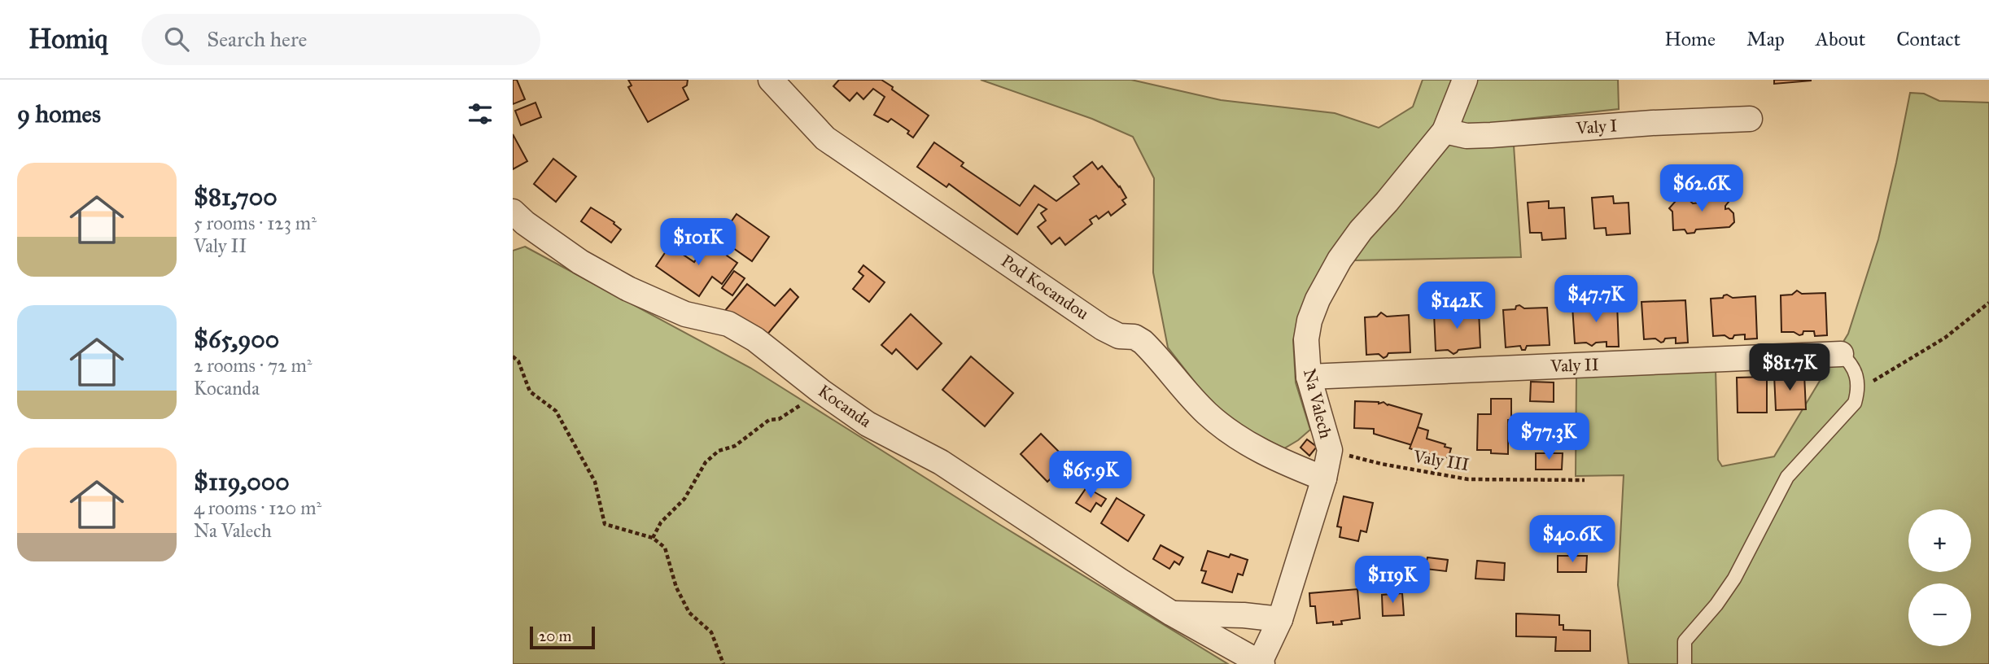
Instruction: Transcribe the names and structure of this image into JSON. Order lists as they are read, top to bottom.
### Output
{
  "streets": {
    "street": [
      "Valy I",
      "Pod Kocandou",
      "Valy II",
      "Na Valech",
      "Kocanda"
    ],
    "path": ["Valy III"]
  },
  "crossings": [
    ["Valy I", "Na Valech"],
    ["Pod Kocandou", "Na Valech"],
    ["Valy II", "Na Valech"],
    ["Na Valech", "Kocanda"],
    ["Na Valech", "Valy III"]
  ],
  "scale_bar": "20 m",
  "page": {
    "header": "Homiq",
    "search": "Search here",
    "nav": [
      "Home",
      "Map",
      "About",
      "Contact"
    ],
    "heading": "9 homes",
    "list": [
      {
        "name": "$81,700",
        "note": "5 rooms · 123 m² · Valy II"
      },
      {
        "name": "$65,900",
        "note": "2 rooms · 72 m² · Kocanda"
      },
      {
        "name": "$119,000",
        "note": "4 rooms · 120 m² · Na Valech"
      }
    ],
    "price": [
      "$62.6K",
      "$101K",
      "$47.7K",
      "$142K",
      "$81.7K",
      "$77.3K",
      "$65.9K",
      "$40.6K",
      "$119K"
    ],
    "map_buttons": ["+", "−"],
    "scale": "20 m"
  }
}
